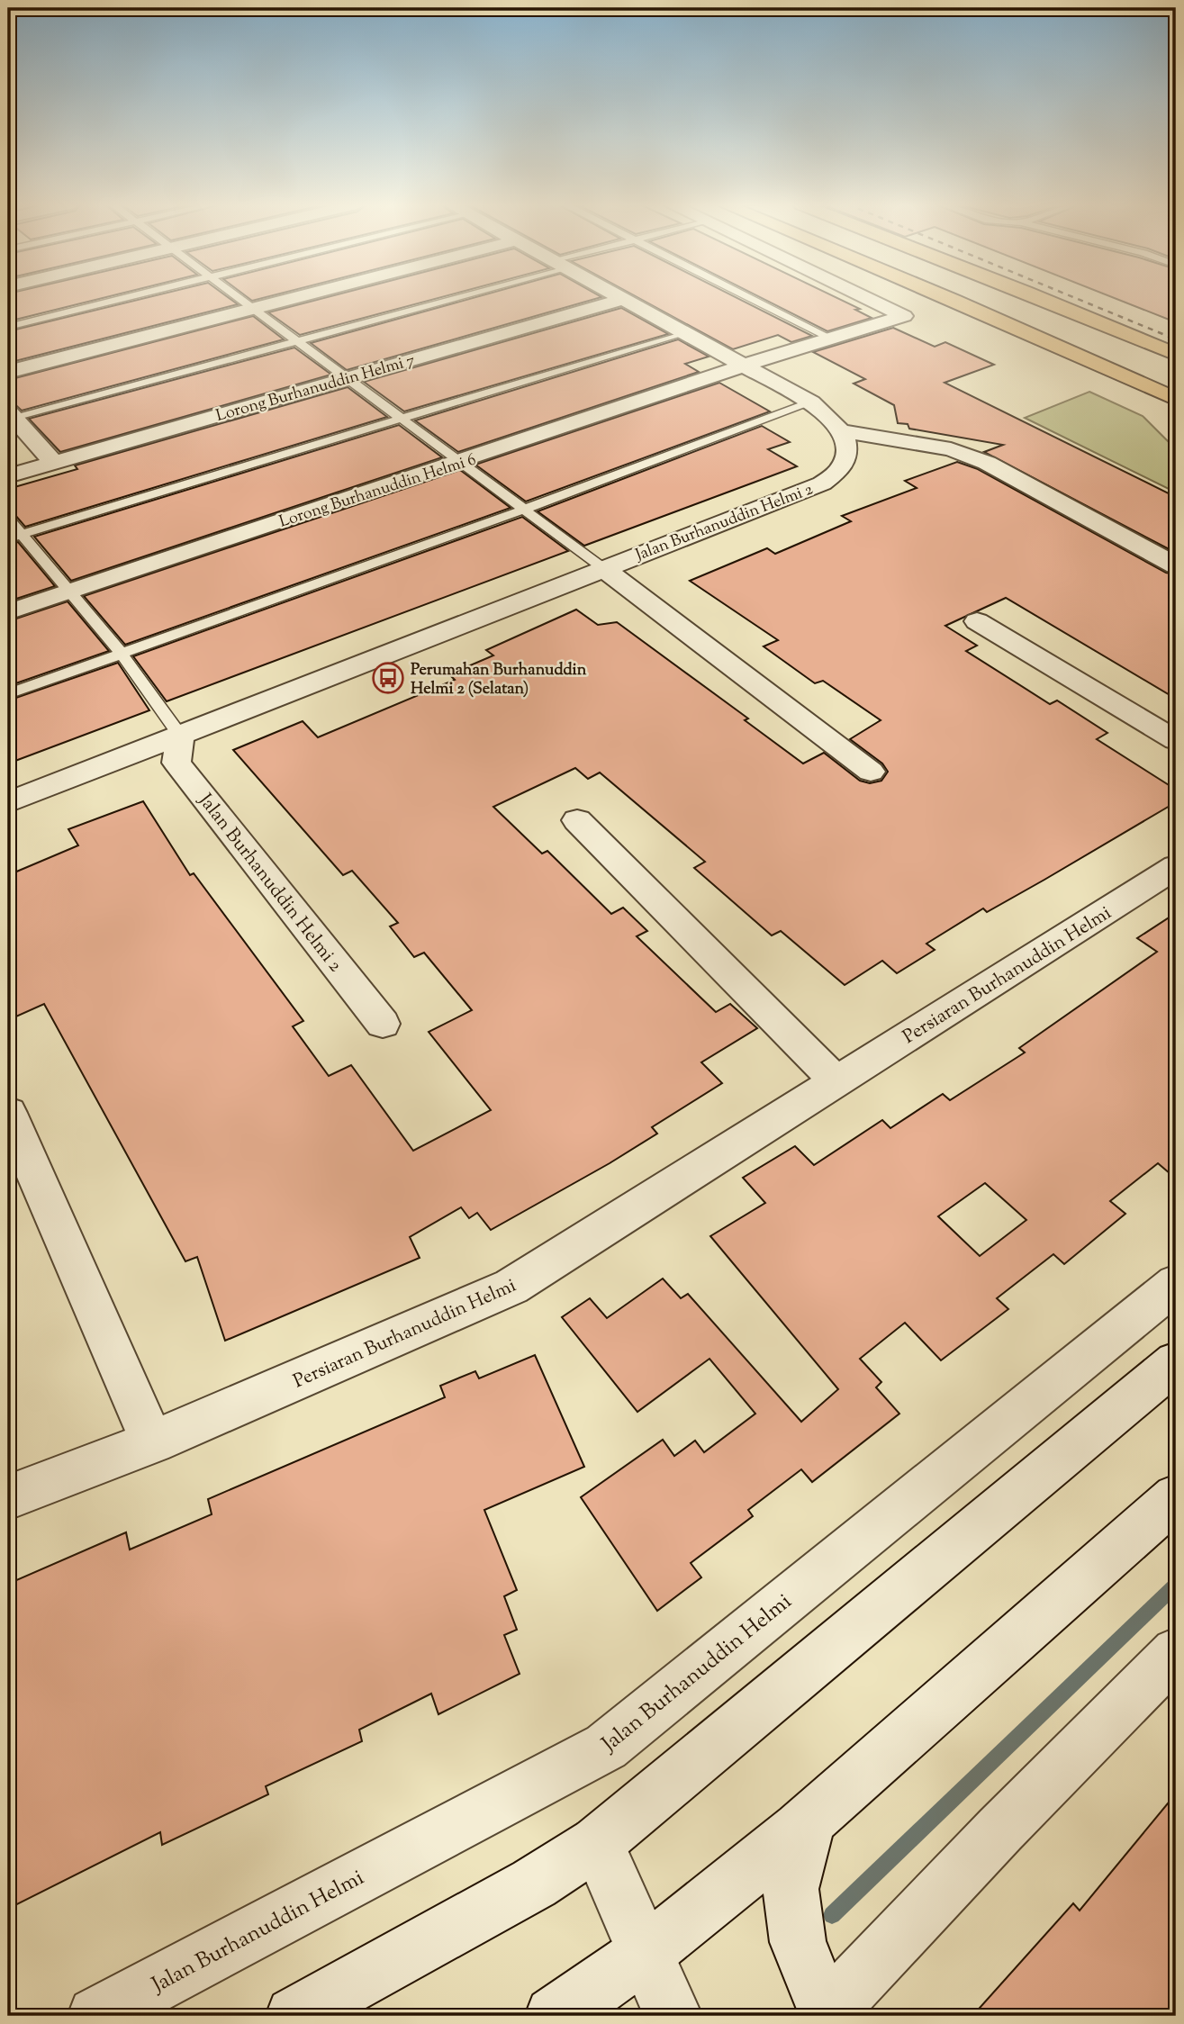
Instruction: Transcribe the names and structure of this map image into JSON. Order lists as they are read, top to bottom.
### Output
{
  "streets": {
    "street": [
      "Lorong Burhanuddin Helmi 7",
      "Lorong Burhanuddin Helmi 6",
      "Jalan Burhanuddin Helmi 2",
      "Persiaran Burhanuddin Helmi",
      "Jalan Burhanuddin Helmi"
    ]
  },
  "places": {
    "bus stop": ["Perumahan Burhanuddin Helmi 2 (Selatan)"]
  }
}
